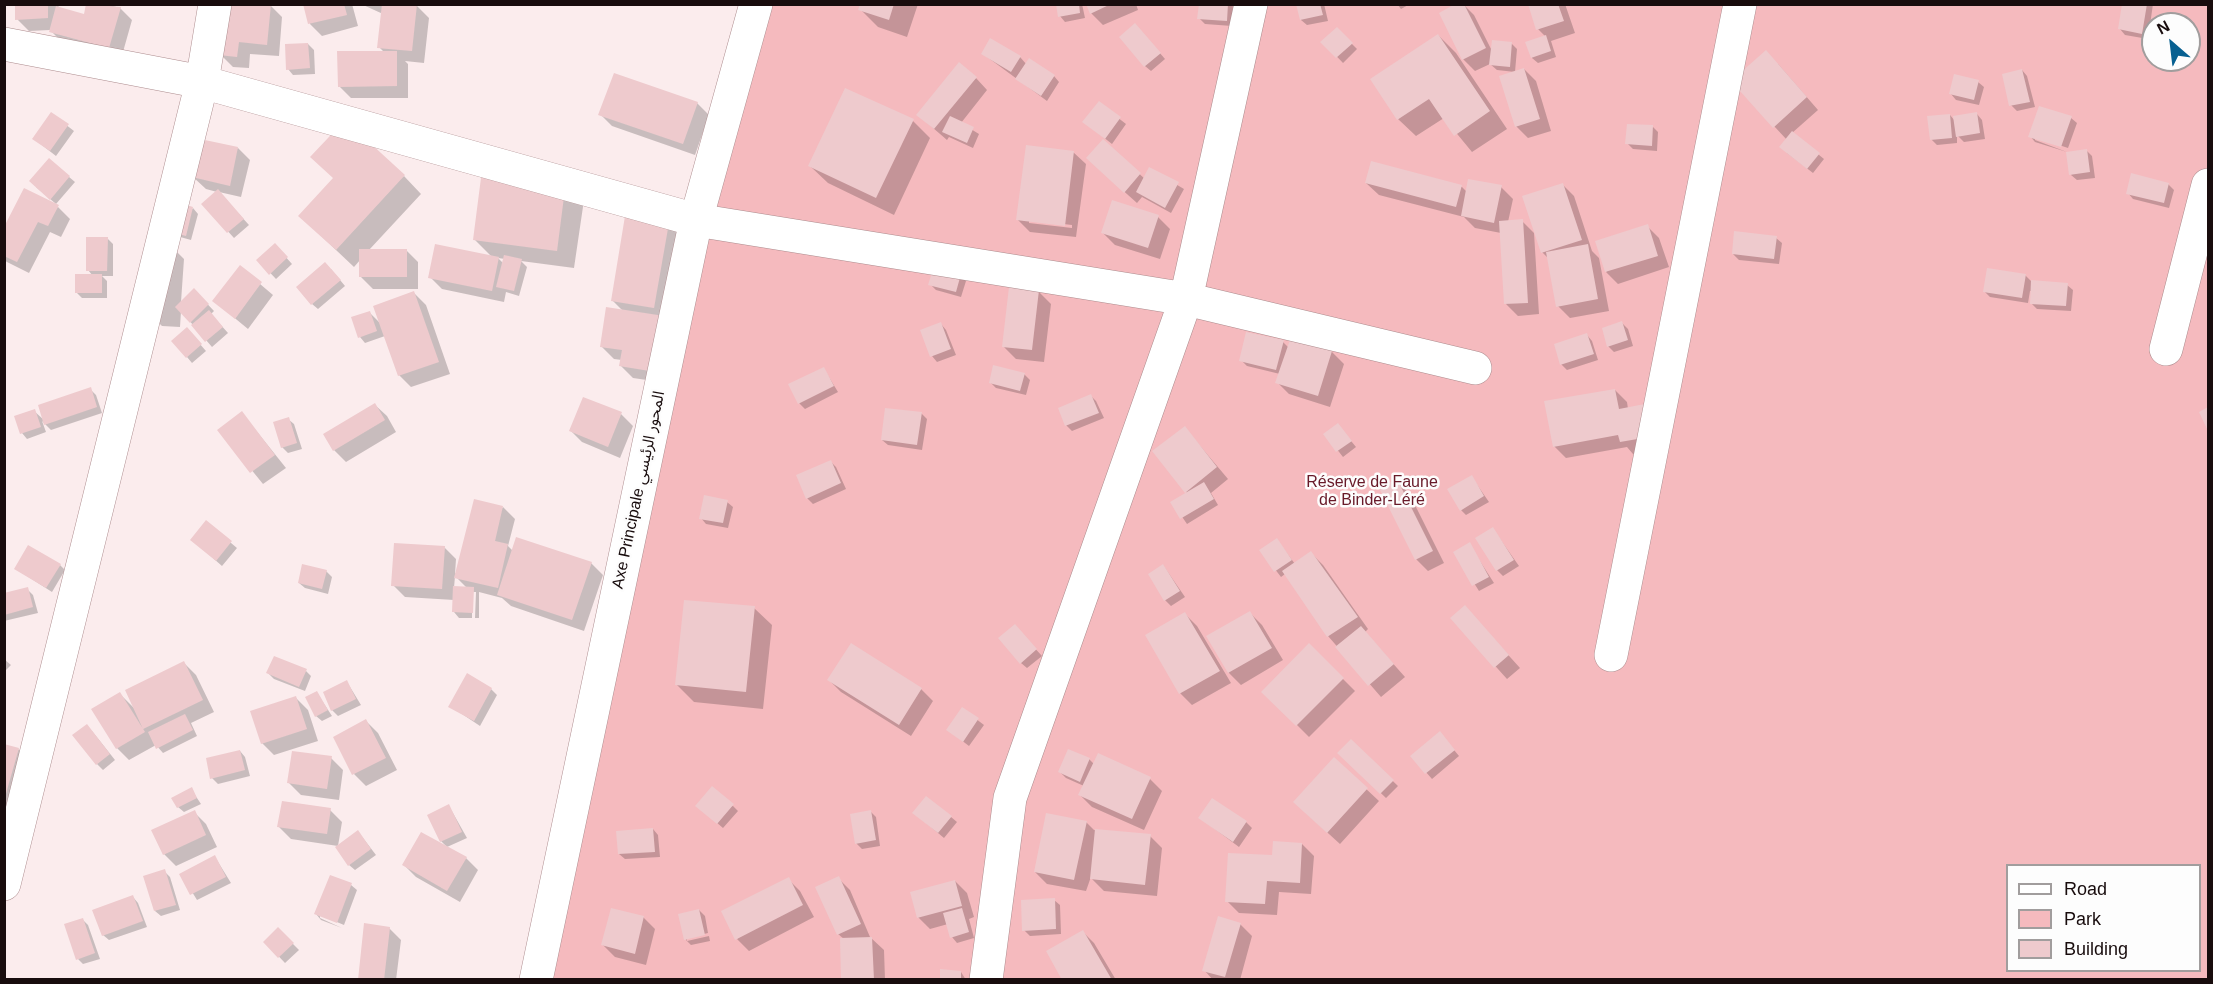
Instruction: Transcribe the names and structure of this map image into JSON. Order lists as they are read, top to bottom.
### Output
{
  "streets": {
    "street": ["Axe Principale المحور الرئيسي"]
  },
  "parks": ["Réserve de Faune de Binder-Léré"],
  "legend": ["Road", "Park", "Building"],
  "north": "top left"
}
